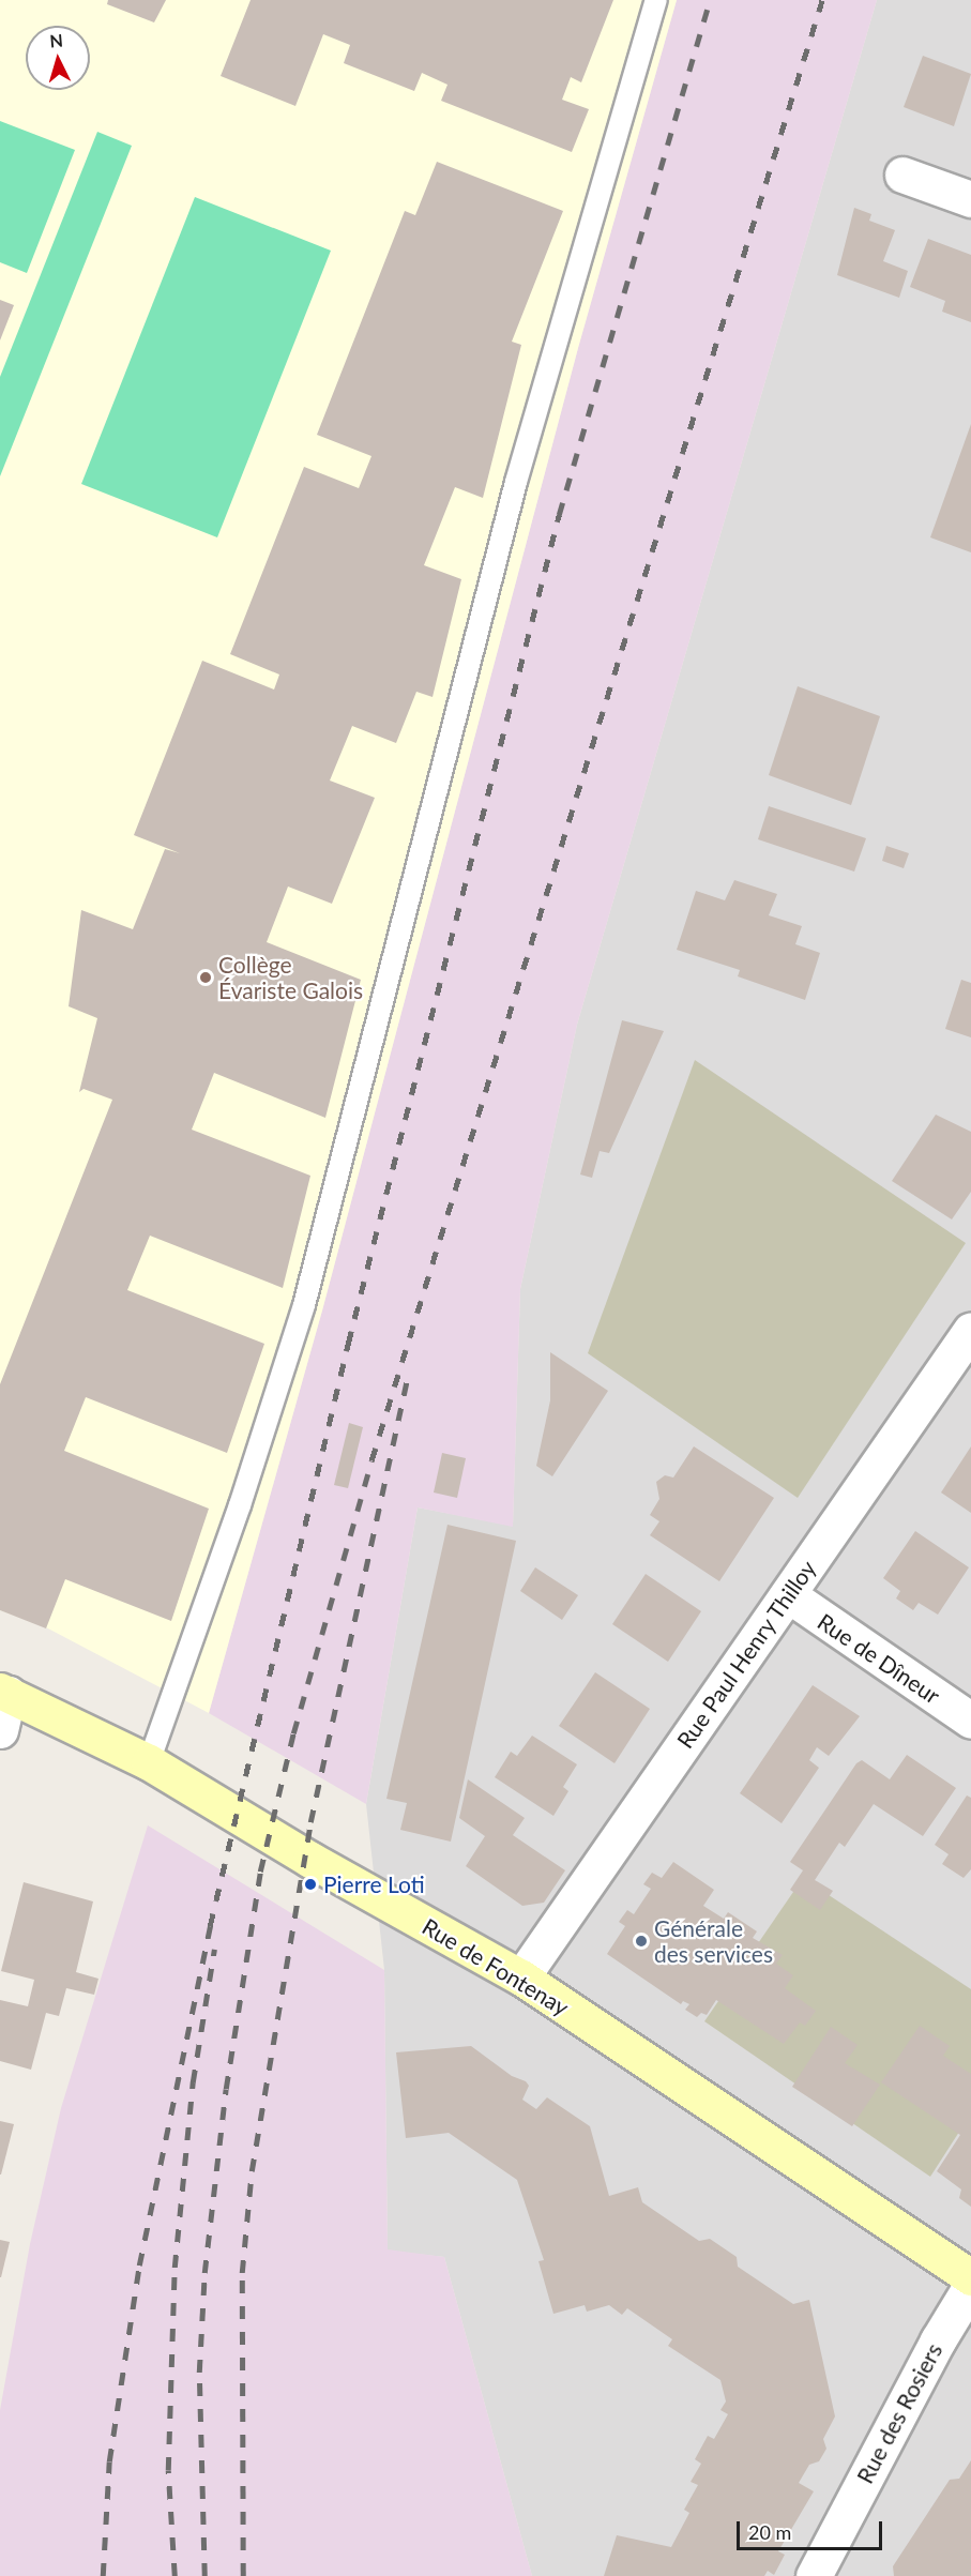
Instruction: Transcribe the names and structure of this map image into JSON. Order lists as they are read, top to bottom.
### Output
{
  "streets": {
    "main road": ["Rue de Fontenay"],
    "street": ["Rue Paul Henry Thilloy", "Rue de Dîneur", "Rue des Rosiers"]
  },
  "crossings": [
    ["Rue Paul Henry Thilloy", "Rue de Dîneur"],
    ["Rue Paul Henry Thilloy", "Rue de Fontenay"]
  ],
  "places": ["Collège Évariste Galois", "Pierre Loti", "Générale des services"],
  "scale_bar": "20 m",
  "north": "top"
}
